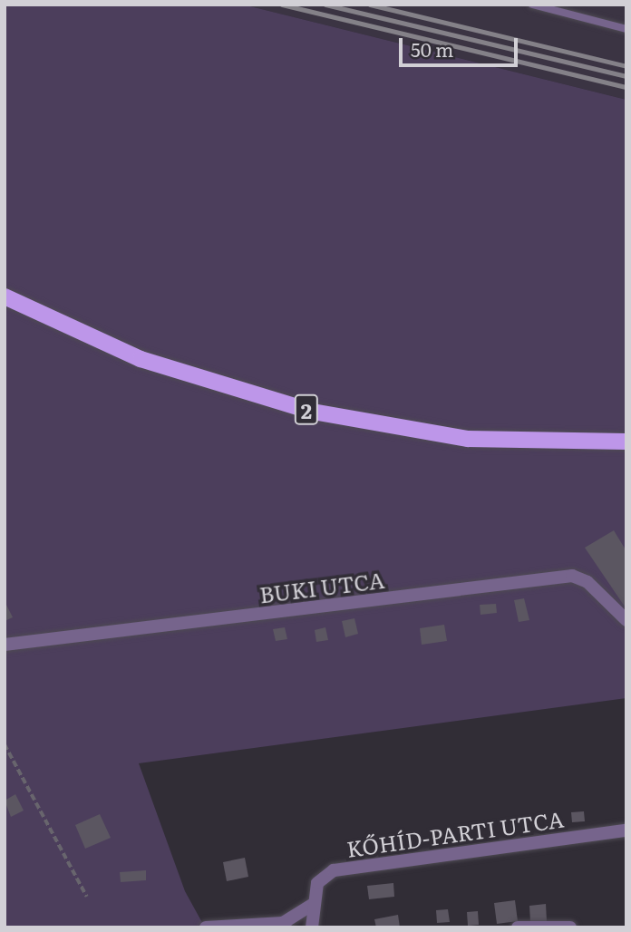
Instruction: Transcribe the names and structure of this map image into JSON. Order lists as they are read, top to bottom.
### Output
{
  "streets": {
    "main road": ["2"],
    "street": ["BUKI UTCA", "KŐHÍD-PARTI UTCA"]
  },
  "scale_bar": "50 m"
}
